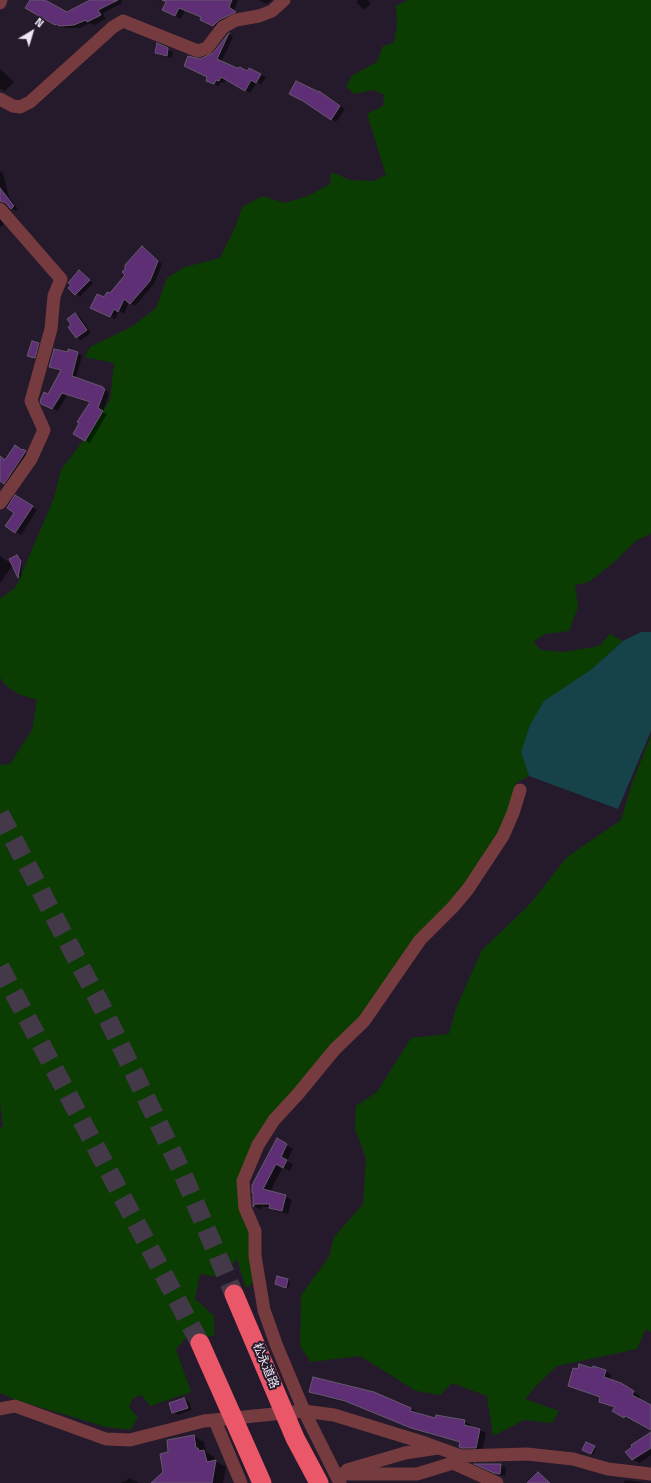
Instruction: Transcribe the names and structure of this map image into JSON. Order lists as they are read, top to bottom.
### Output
{
  "streets": {
    "highway": ["松永道路"]
  },
  "north": "top right"
}
